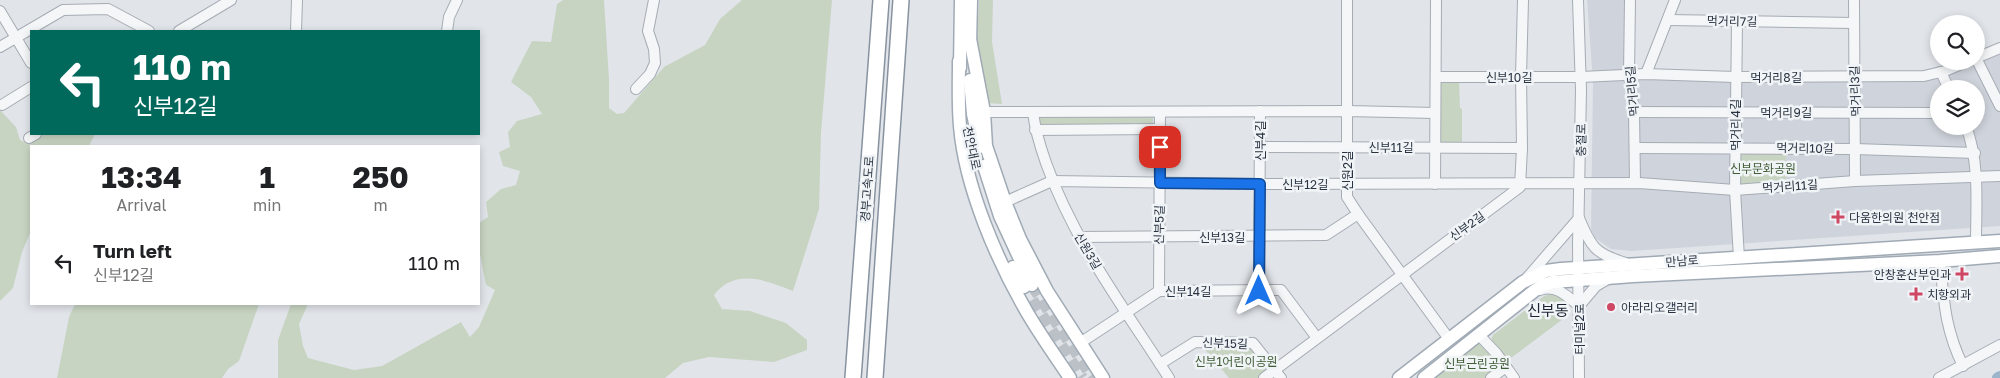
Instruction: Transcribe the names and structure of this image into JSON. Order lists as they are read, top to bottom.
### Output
{
  "streets": {
    "highway": ["경부고속도로"],
    "main road": ["천안대로", "만남로"],
    "street": [
      "먹거리7길",
      "신부10길",
      "먹거리8길",
      "먹거리5길",
      "먹거리3길",
      "먹거리9길",
      "먹거리4길",
      "충절로",
      "신부4길",
      "신부11길",
      "먹거리10길",
      "신원2길",
      "신부12길",
      "먹거리11길",
      "신부5길",
      "신부2길",
      "신부13길",
      "신원3길",
      "신부14길",
      "터미널2로",
      "신부15길"
    ]
  },
  "crossings": [
    ["먹거리7길", "먹거리3길"],
    ["먹거리7길", "먹거리4길"],
    ["신부10길", "먹거리8길"],
    ["신부10길", "충절로"],
    ["먹거리8길", "먹거리5길"],
    ["먹거리8길", "먹거리3길"],
    ["먹거리8길", "먹거리4길"],
    ["먹거리8길", "충절로"],
    ["먹거리5길", "먹거리9길"],
    ["먹거리5길", "먹거리10길"],
    ["먹거리5길", "먹거리11길"],
    ["먹거리3길", "먹거리9길"],
    ["먹거리3길", "먹거리10길"],
    ["먹거리3길", "먹거리11길"],
    ["먹거리9길", "먹거리4길"],
    ["먹거리4길", "먹거리10길"],
    ["먹거리4길", "먹거리11길"],
    ["먹거리4길", "만남로"],
    ["충절로", "신부12길"],
    ["충절로", "먹거리11길"],
    ["충절로", "만남로"],
    ["충절로", "터미널2로"],
    ["신부4길", "신부11길"],
    ["신부4길", "신부12길"],
    ["신부4길", "신부13길"],
    ["신부4길", "신부14길"],
    ["신부11길", "신원2길"],
    ["신원2길", "신부12길"],
    ["신원2길", "신부2길"],
    ["신원2길", "신부13길"],
    ["신원2길", "만남로"],
    ["신부12길", "먹거리11길"],
    ["신부12길", "신부5길"],
    ["신부12길", "신부2길"],
    ["신부12길", "신원3길"],
    ["신부5길", "신부13길"],
    ["신부5길", "신부14길"],
    ["신부2길", "신부14길"],
    ["신부2길", "신부15길"],
    ["신부13길", "신원3길"],
    ["신원3길", "신부14길"],
    ["신원3길", "신부15길"],
    ["만남로", "터미널2로"]
  ],
  "districts": ["신부동"],
  "parks": ["신부문화공원", "신부1어린이공원", "신부근린공원"],
  "places": {
    "health": ["다움한의원 천안점", "안창훈산부인과", "치항외과"],
    "other": ["아라리오갤러리"]
  },
  "page": {
    "turn": ["110 m", "신부12길"],
    "eta": [
      "13:34",
      "Arrival",
      "1",
      "min",
      "250",
      "m"
    ],
    "list": [
      {
        "name": "Turn left",
        "note": "신부12길",
        "value": "110 m"
      }
    ]
  }
}
